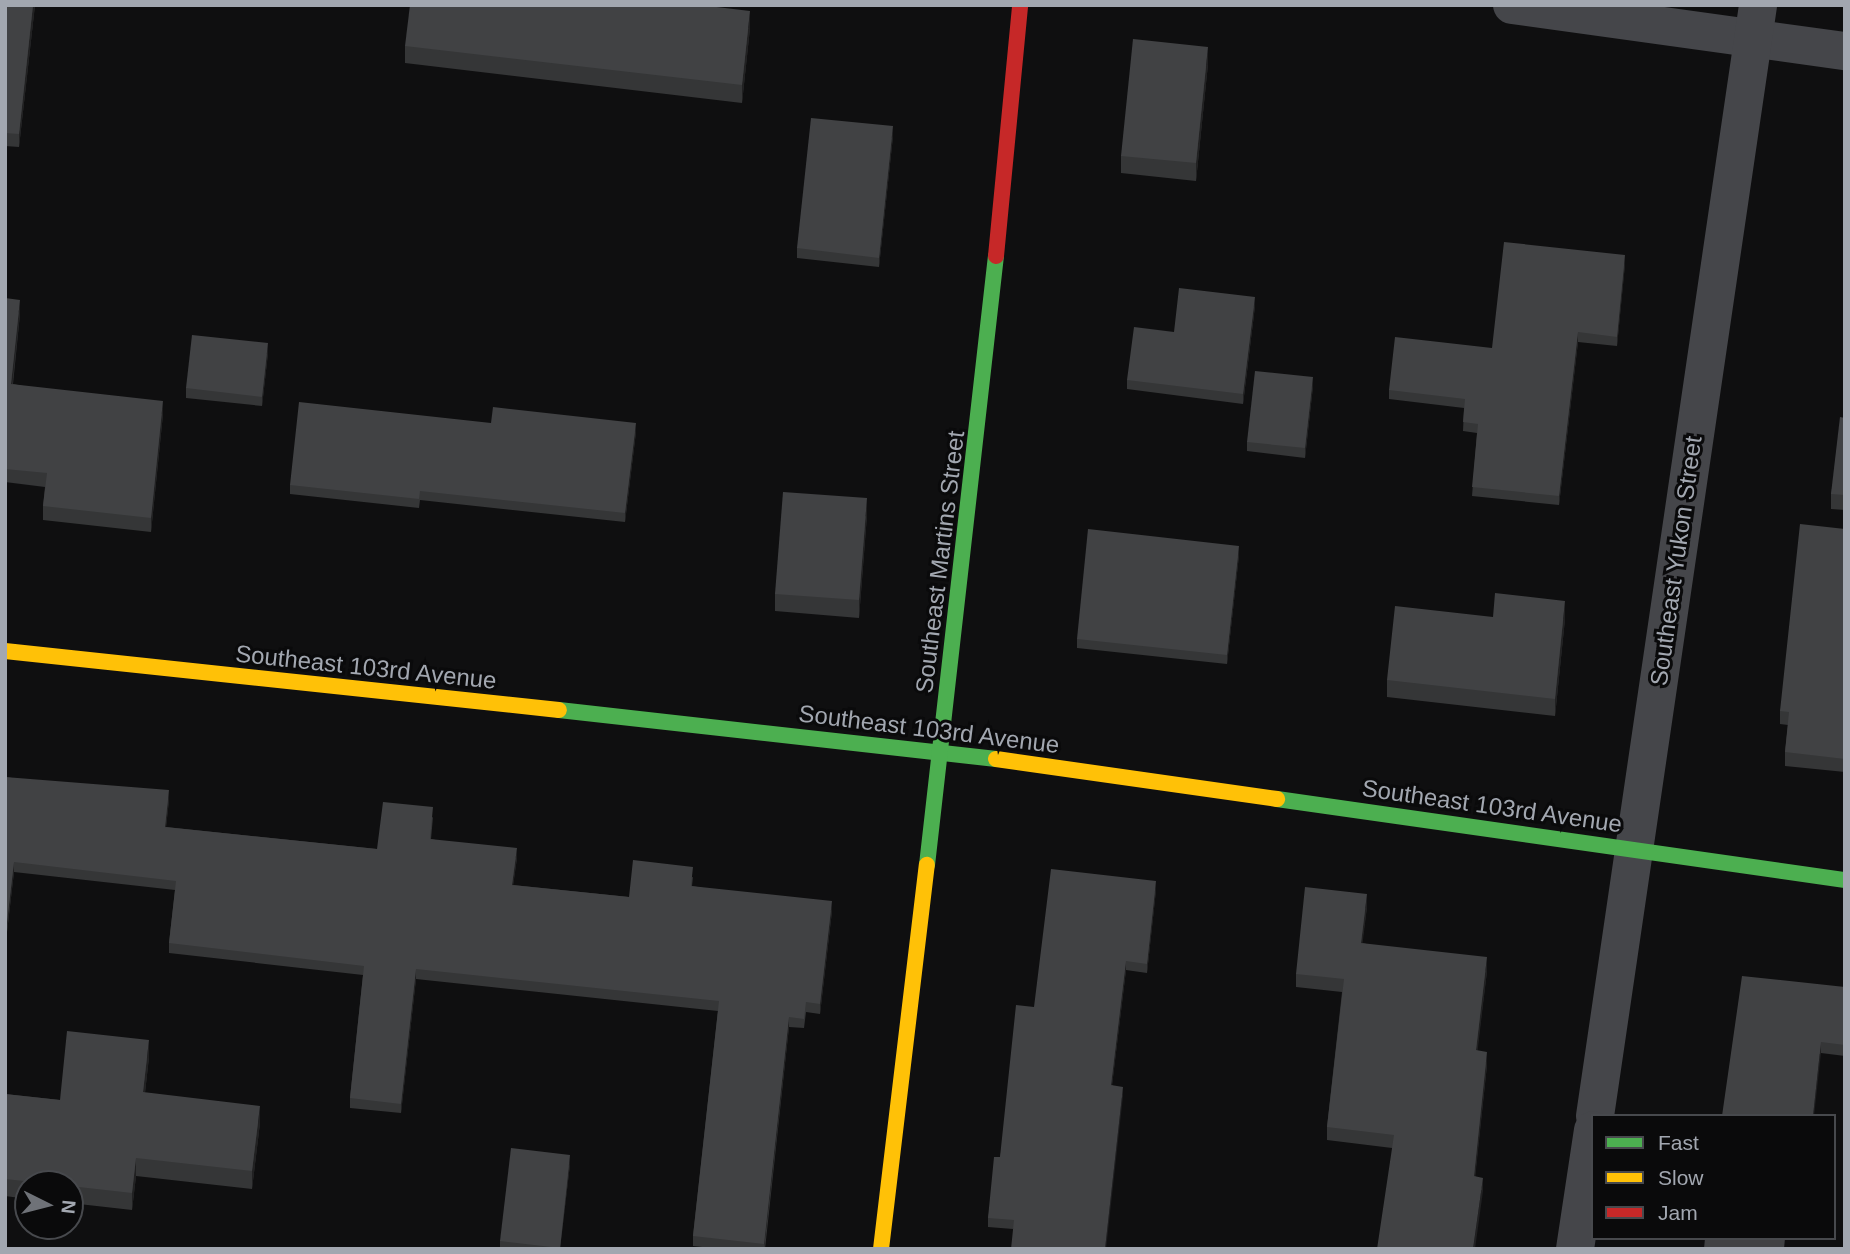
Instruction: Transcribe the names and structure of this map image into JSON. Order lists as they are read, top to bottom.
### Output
{
  "streets": {
    "street": ["Southeast Yukon Street", "Southeast Martins Street", "Southeast 103rd Avenue"]
  },
  "crossings": [
    ["Southeast Yukon Street", "Southeast 103rd Avenue"],
    ["Southeast Martins Street", "Southeast 103rd Avenue"]
  ],
  "legend": ["Fast", "Slow", "Jam"],
  "north": "right"
}
